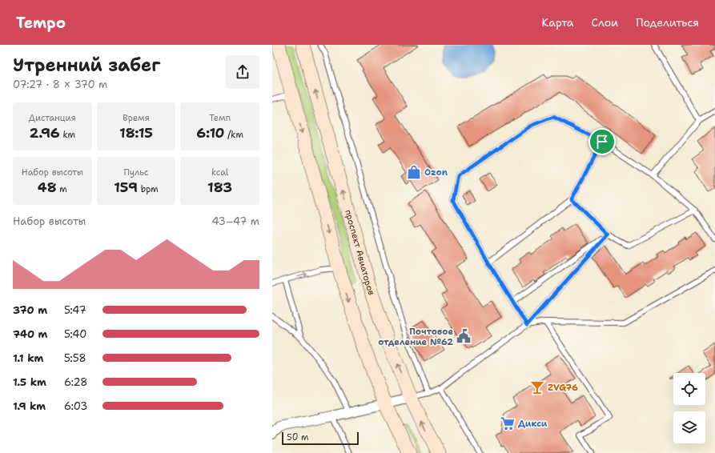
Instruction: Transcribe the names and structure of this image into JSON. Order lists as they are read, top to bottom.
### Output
{
  "streets": {
    "main road": ["проспект Авиаторов"]
  },
  "places": {
    "shop": ["Ozon"],
    "public building": ["Почтовое отделение №62"],
    "bar": ["ZVG76"],
    "supermarket": ["Дикси"]
  },
  "scale_bar": "50 m",
  "page": {
    "header": "Tempo",
    "nav": ["Карта", "Слои", "Поделиться"],
    "heading": ["Утренний забег", "07:27 · 8 × 370 m"],
    "stats": [
      ["Дистанция", "2.96 km"],
      ["Время", "18:15"],
      ["Темп", "6:10 /km"],
      ["Набор высоты", "48 m"],
      ["Пульс", "159 bpm"],
      ["kcal", "183"]
    ],
    "chart": ["Набор высоты", "43–47 m"],
    "list": [
      {
        "name": "370 m",
        "note": "5:47"
      },
      {
        "name": "740 m",
        "note": "5:40"
      },
      {
        "name": "1.1 km",
        "note": "5:58"
      },
      {
        "name": "1.5 km",
        "note": "6:28"
      },
      {
        "name": "1.9 km",
        "note": "6:03"
      }
    ],
    "scale": "50 m"
  }
}
